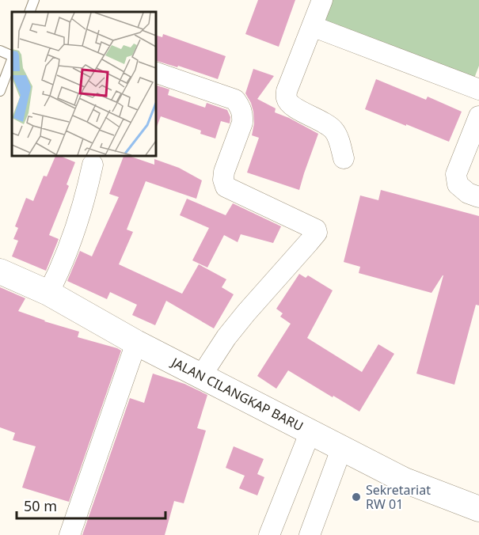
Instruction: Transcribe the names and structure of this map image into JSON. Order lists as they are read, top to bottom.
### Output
{
  "streets": {
    "street": ["JALAN CILANGKAP BARU"]
  },
  "places": ["Sekretariat RW 01"],
  "scale_bar": "50 m"
}
